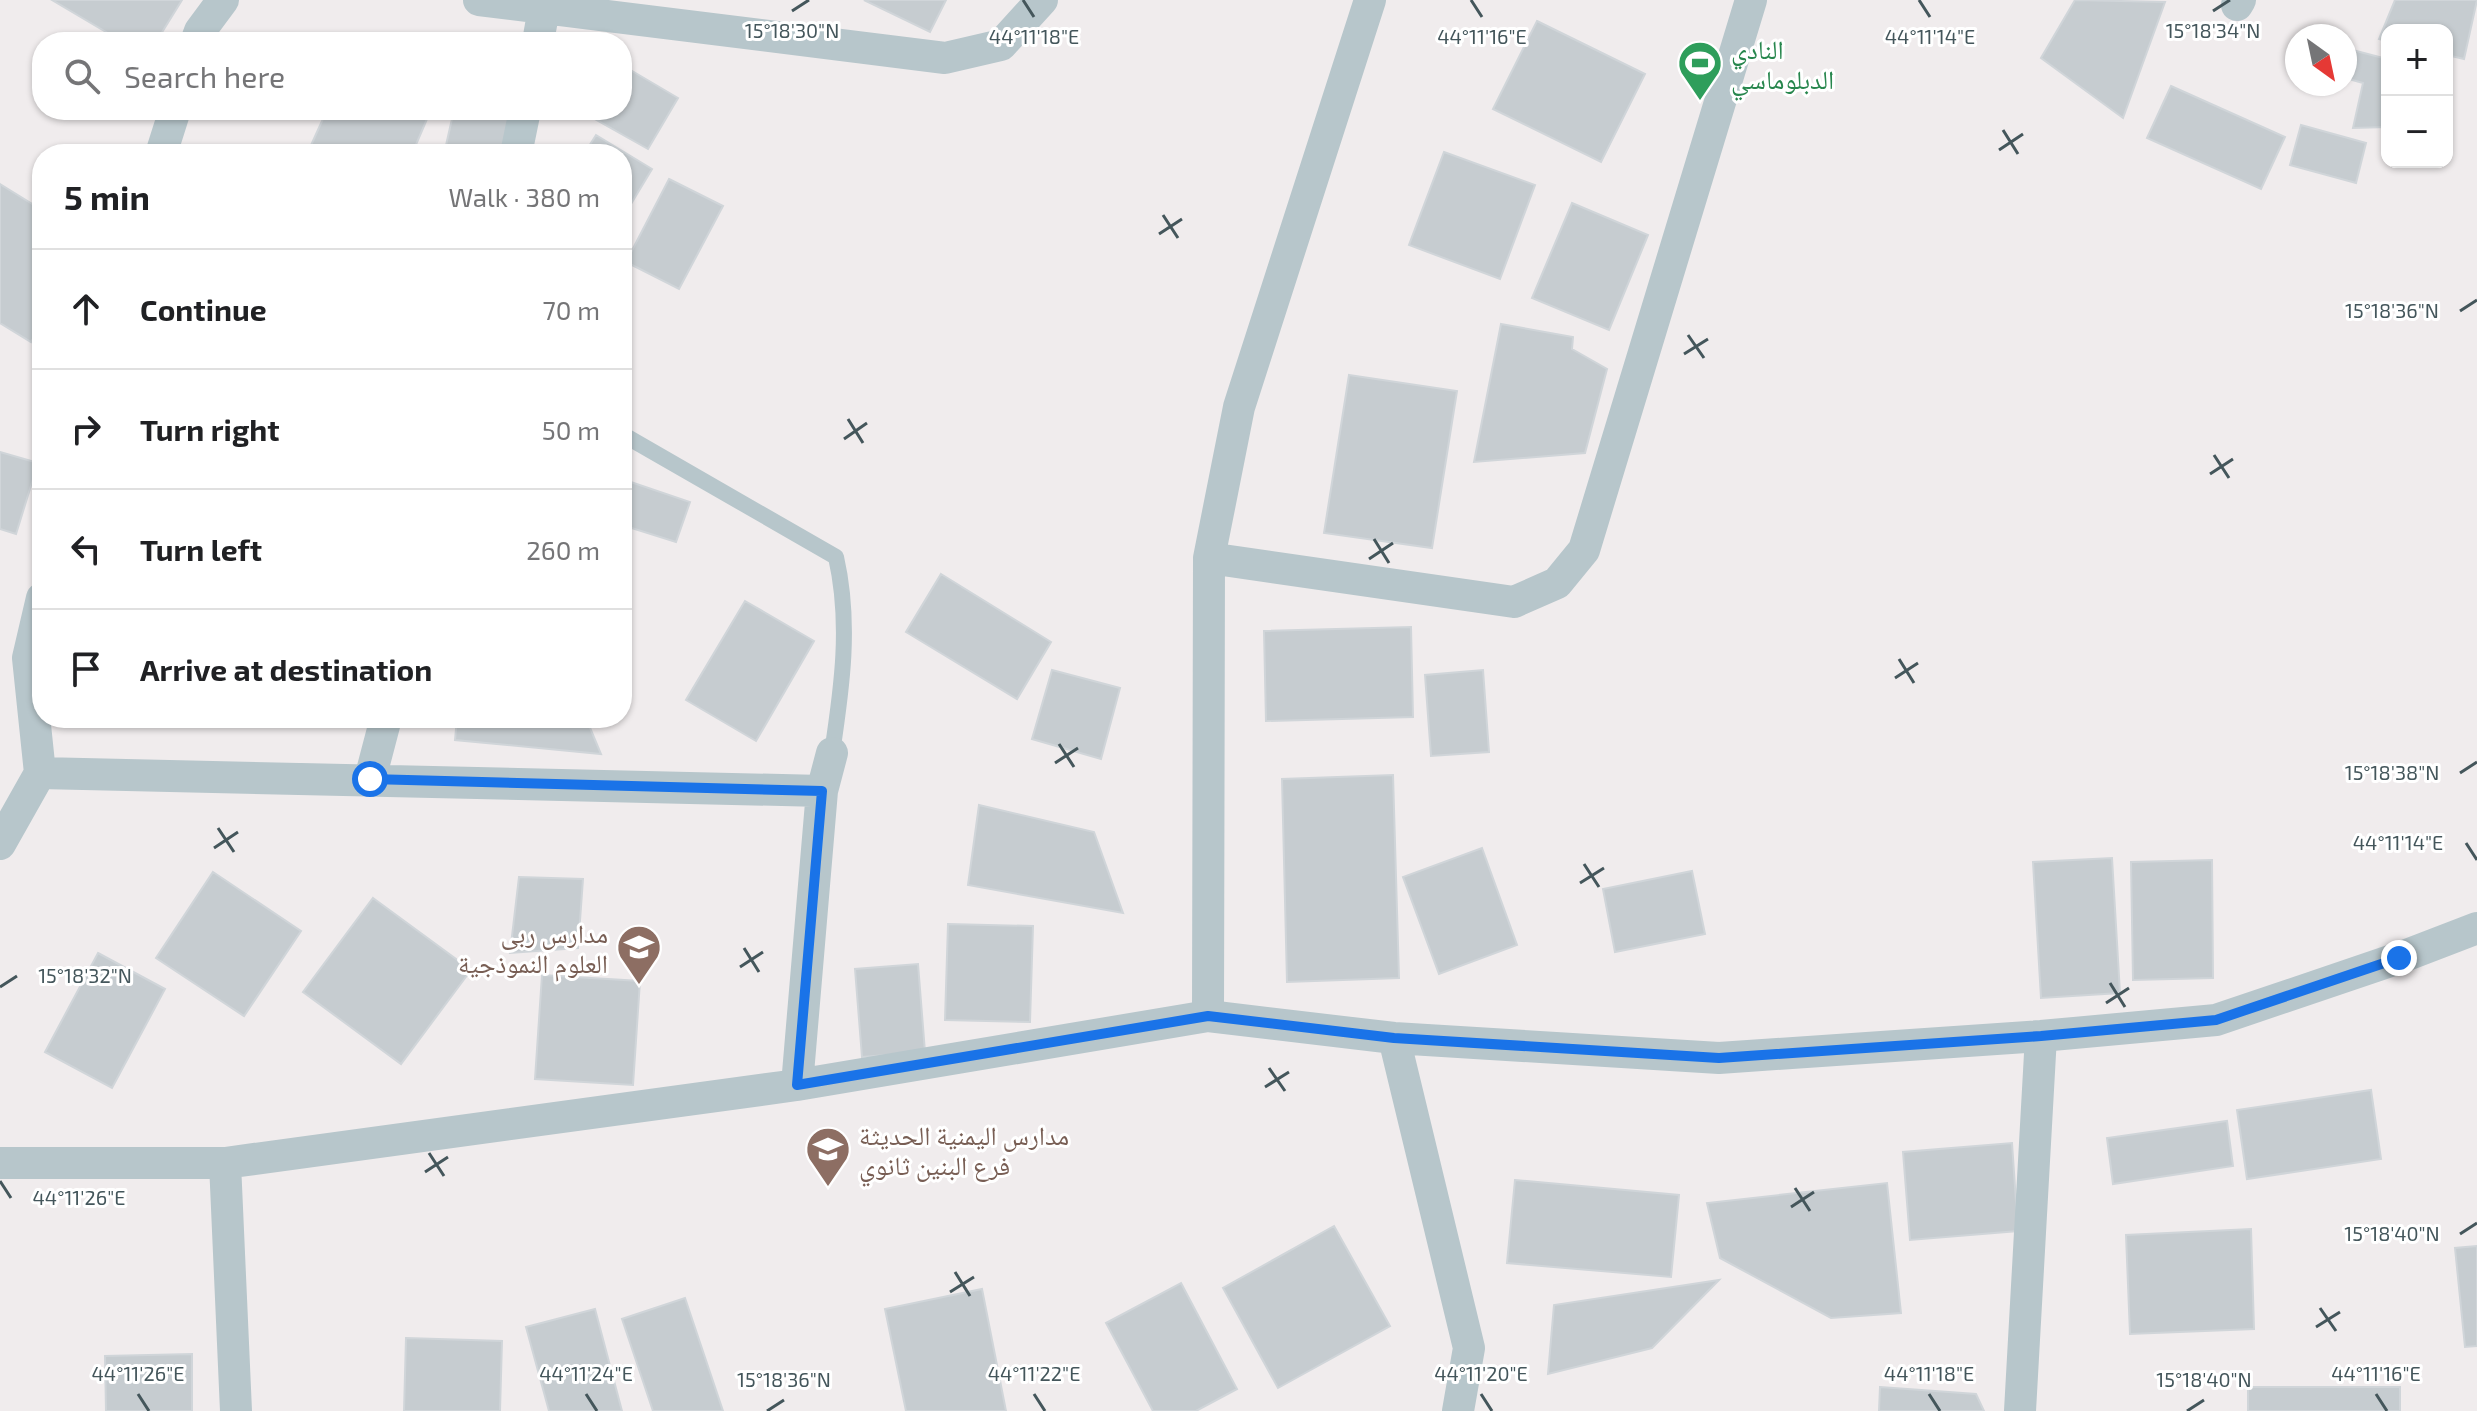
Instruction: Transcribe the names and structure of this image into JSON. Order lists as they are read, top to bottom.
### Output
{
  "places": {
    "sports": ["النادي الدبلوماسي"],
    "school or university": ["مدارس ربى العلوم النموذجية", "مدارس اليمنية الحديثة فرع البنين ثانوي"]
  },
  "north": "bottom right",
  "page": {
    "map_buttons": ["+", "−"],
    "search": "Search here",
    "heading": ["5 min", "Walk · 380 m"],
    "list": [
      ["Continue", "70 m"],
      ["Turn right", "50 m"],
      ["Turn left", "260 m"],
      "Arrive at destination"
    ]
  },
  "coordinates": [
    "15°18'30\"N",
    "15°18'34\"N",
    "44°11'18\"E",
    "44°11'16\"E",
    "44°11'14\"E",
    "15°18'36\"N",
    "15°18'38\"N",
    "15°18'32\"N",
    "44°11'26\"E",
    "15°18'40\"N",
    "44°11'24\"E",
    "44°11'22\"E",
    "44°11'20\"E"
  ]
}
